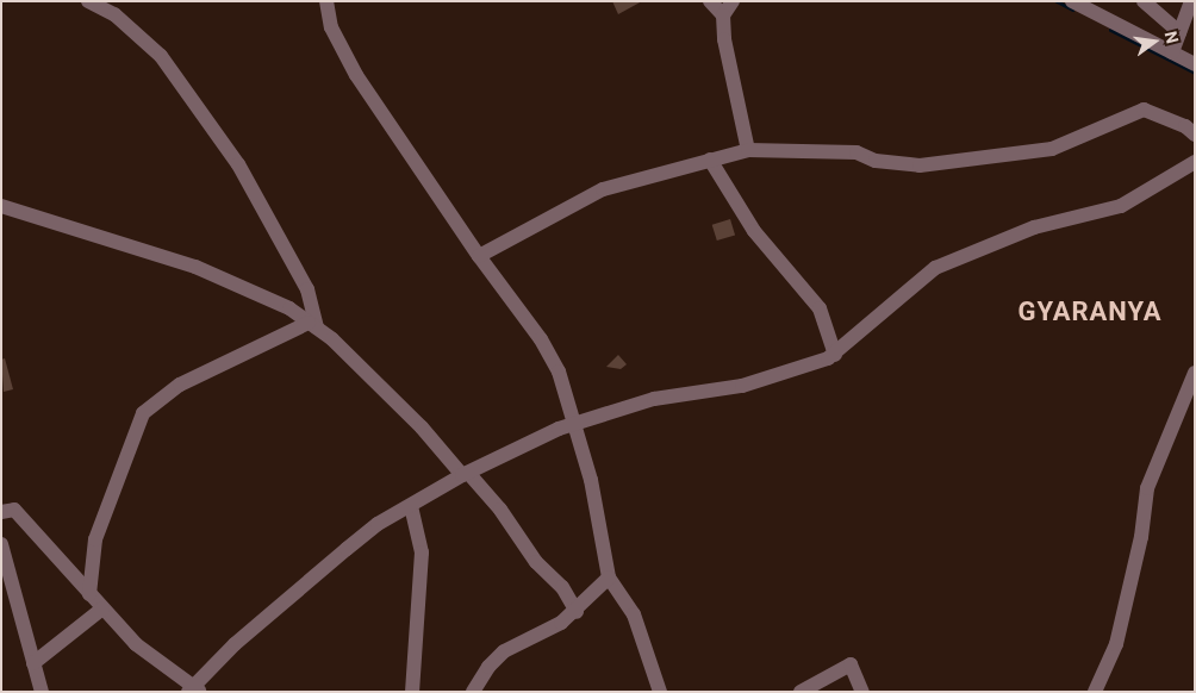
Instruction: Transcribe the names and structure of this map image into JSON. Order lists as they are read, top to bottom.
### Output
{
  "districts": ["GYARANYA"],
  "north": "right"
}
